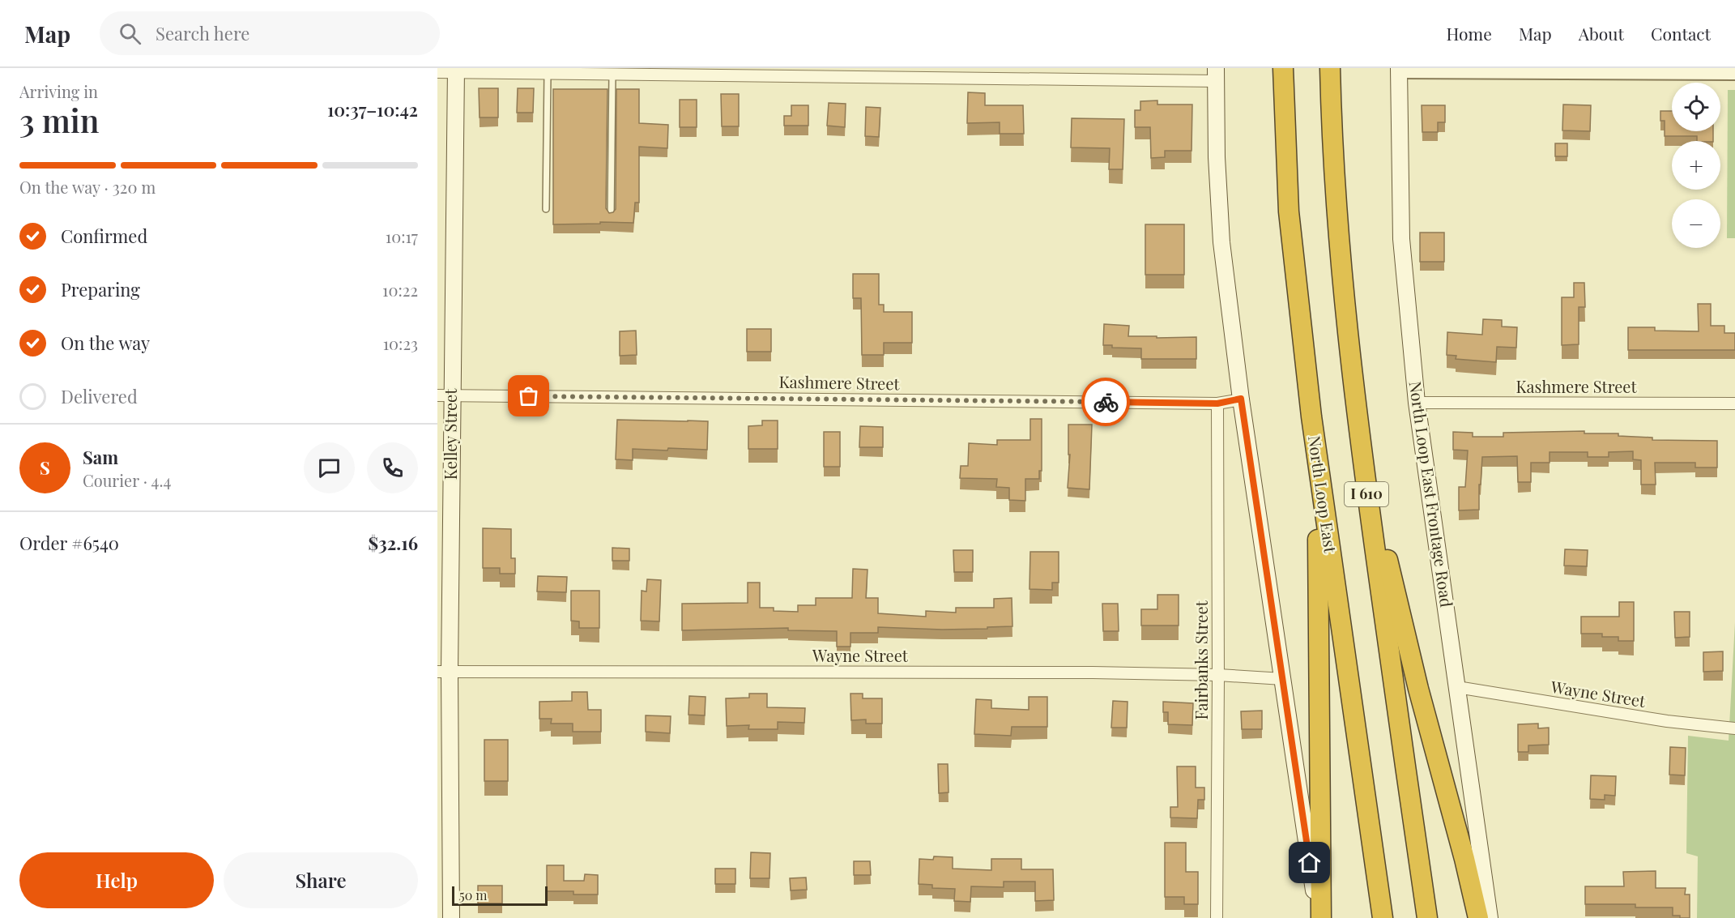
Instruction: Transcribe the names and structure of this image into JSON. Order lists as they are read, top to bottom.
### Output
{
  "streets": {
    "highway": ["North Loop East", "I 610"],
    "main road": ["Kelley Street", "North Loop East Frontage Road"],
    "street": ["Kashmere Street", "Wayne Street", "Fairbanks Street"]
  },
  "crossings": [
    ["Kashmere Street", "Kelley Street"],
    ["Kashmere Street", "North Loop East Frontage Road"],
    ["Kashmere Street", "Fairbanks Street"],
    ["Kelley Street", "Wayne Street"],
    ["North Loop East Frontage Road", "Wayne Street"],
    ["Wayne Street", "Fairbanks Street"]
  ],
  "scale_bar": "50 m",
  "page": {
    "header": "Map",
    "search": "Search here",
    "nav": [
      "Home",
      "Map",
      "About",
      "Contact"
    ],
    "heading": ["3 min", "Arriving in", "10:37–10:42"],
    "panel": [
      "Sam",
      "Courier · 4.4",
      "Order #6540",
      "$32.16"
    ],
    "map_buttons": ["+", "−"],
    "bar": "On the way · 320 m",
    "list": [
      ["Confirmed", "10:17"],
      ["Preparing", "10:22"],
      ["On the way", "10:23"],
      "Delivered"
    ],
    "round": "S",
    "buttons": ["Help", "Share"],
    "scale": "50 m"
  }
}
